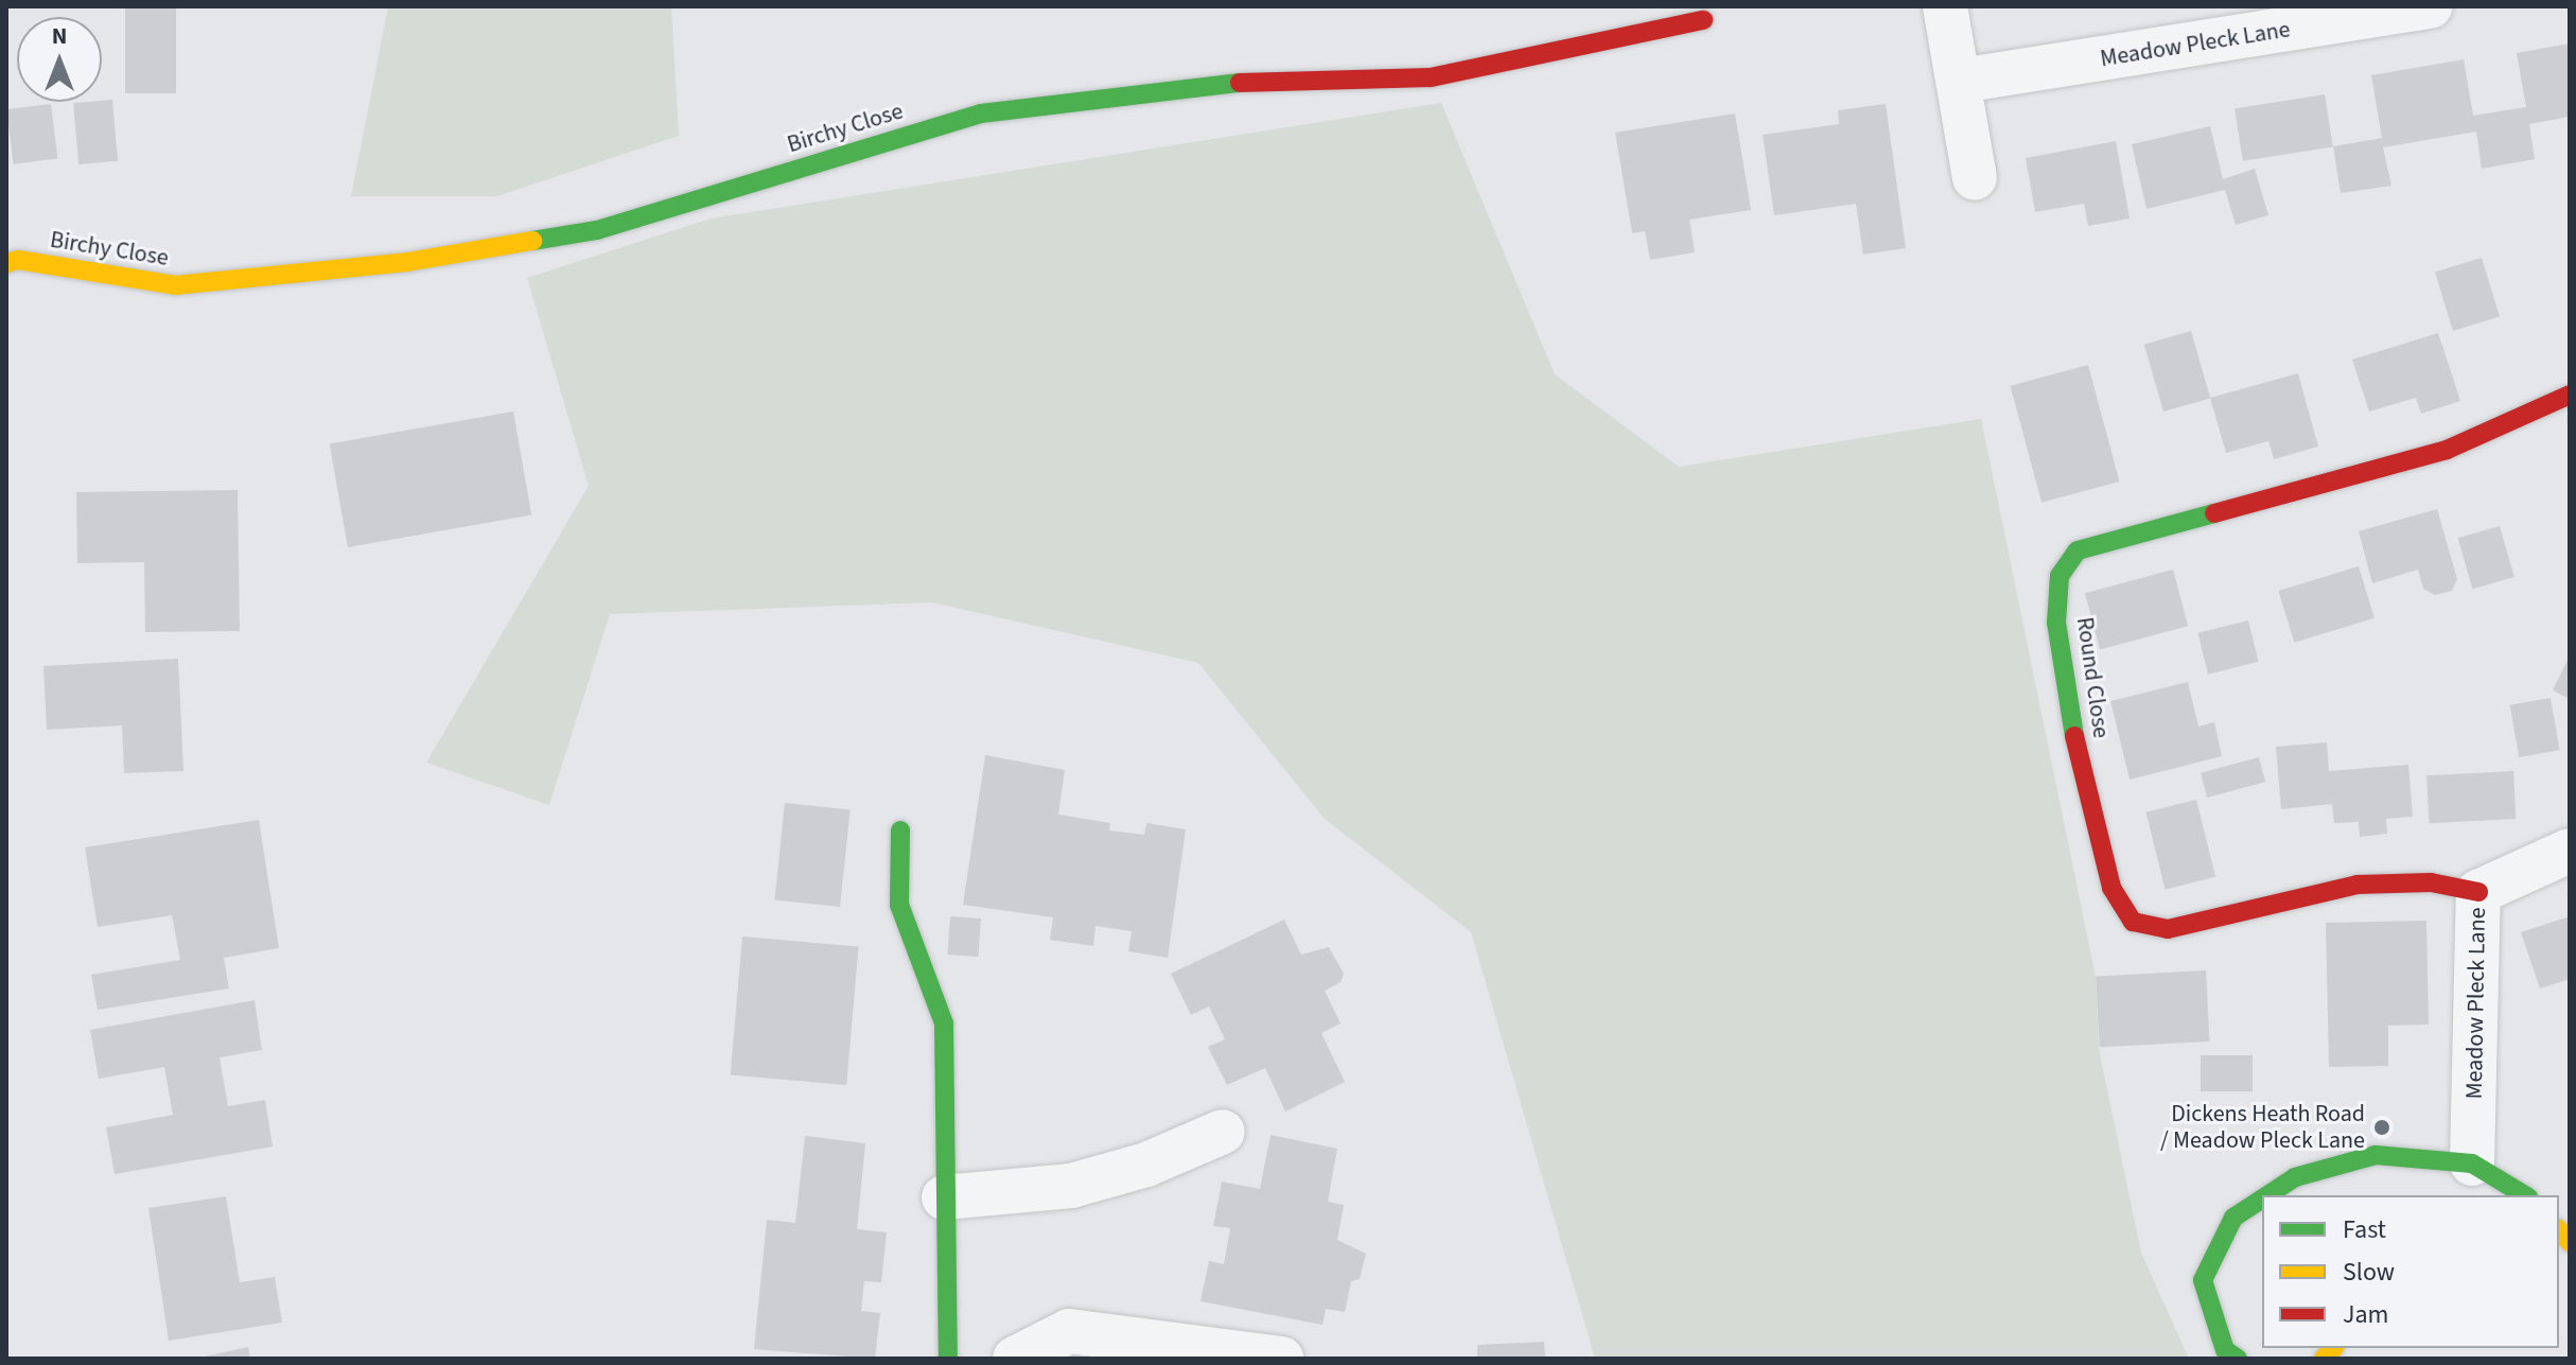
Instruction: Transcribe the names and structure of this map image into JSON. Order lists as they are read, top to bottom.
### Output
{
  "streets": {
    "street": ["Meadow Pleck Lane", "Birchy Close", "Round Close"]
  },
  "crossings": [
    ["Meadow Pleck Lane", "Round Close"]
  ],
  "places": ["Dickens Heath Road / Meadow Pleck Lane"],
  "legend": ["Fast", "Slow", "Jam"],
  "north": "top"
}
